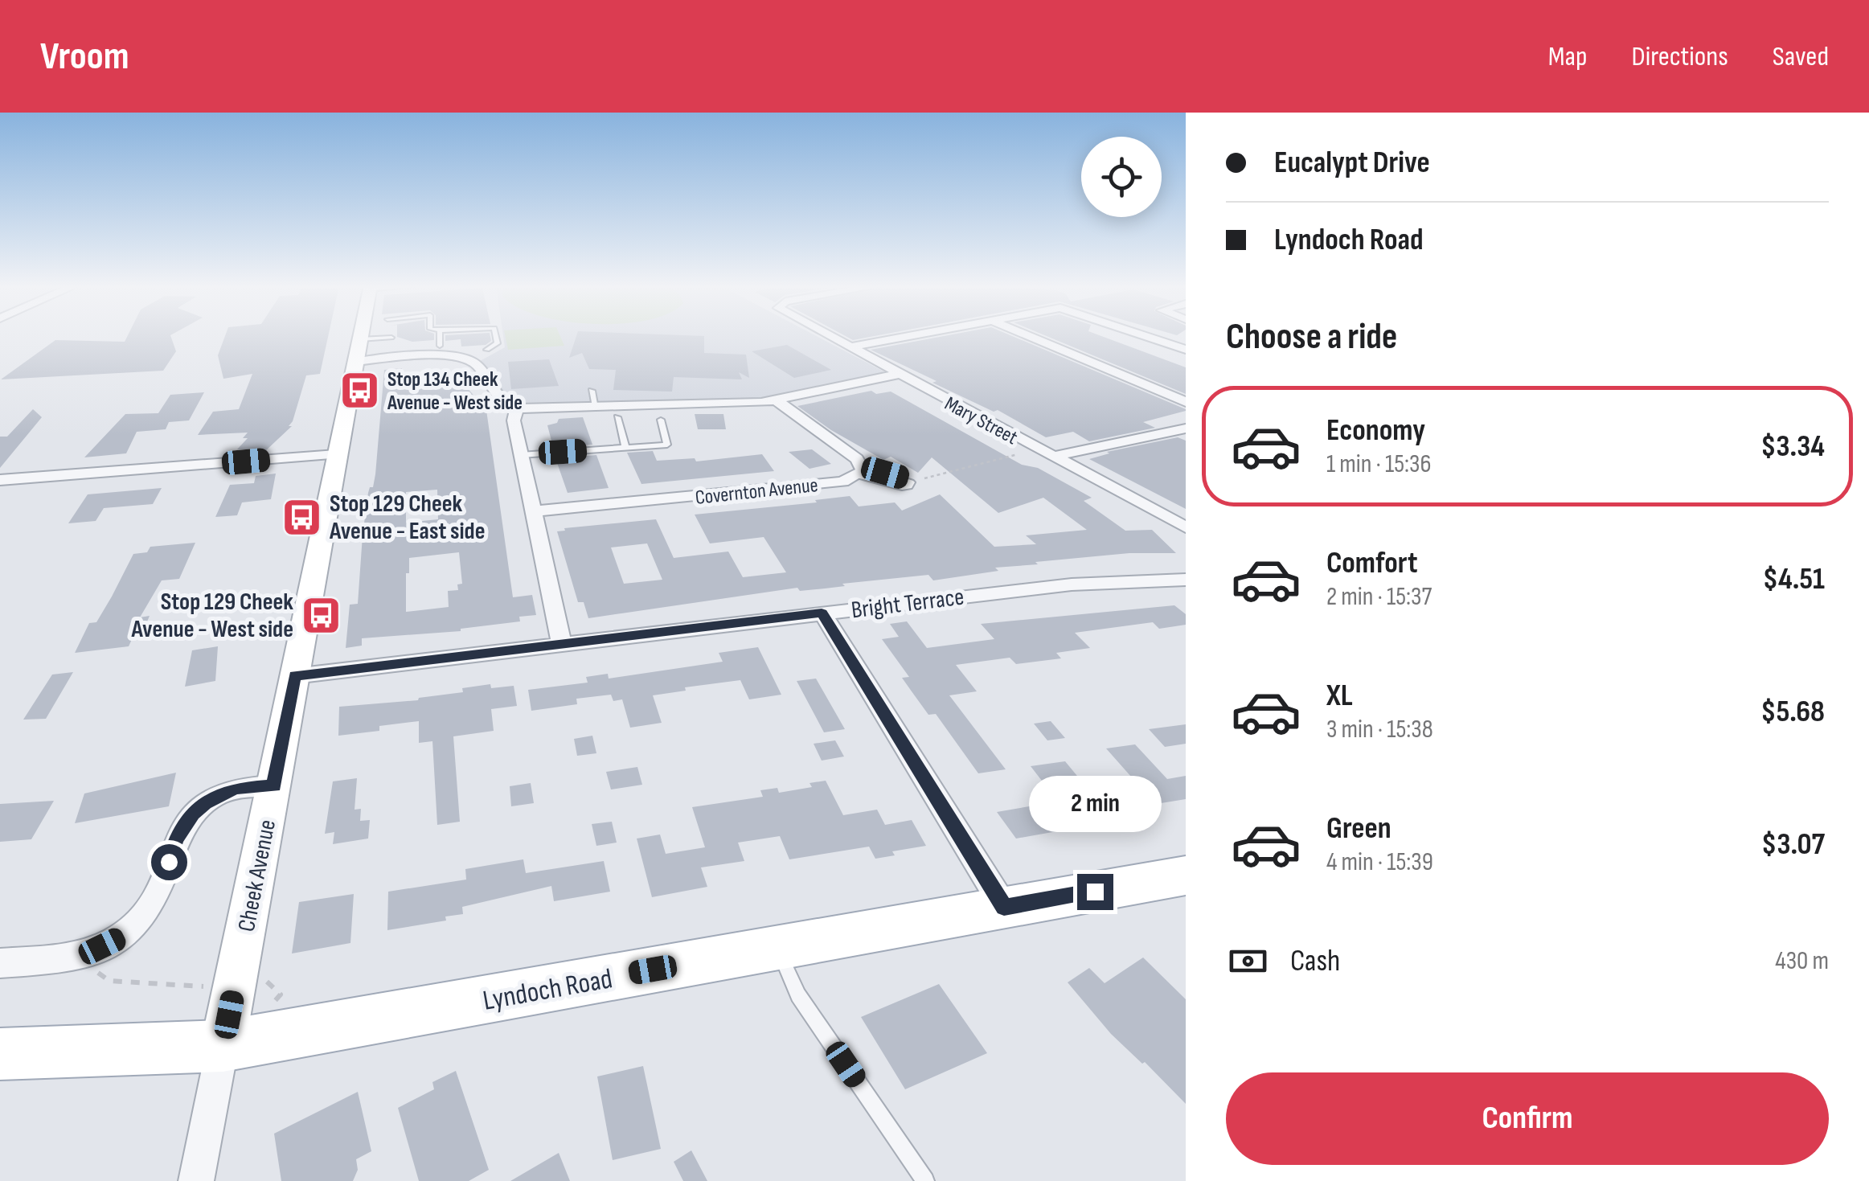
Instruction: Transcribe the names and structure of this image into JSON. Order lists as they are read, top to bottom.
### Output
{
  "streets": {
    "main road": ["Lyndoch Road"],
    "street": [
      "Mary Street",
      "Covernton Avenue",
      "Bright Terrace",
      "Cheek Avenue"
    ]
  },
  "crossings": [
    ["Bright Terrace", "Cheek Avenue"],
    ["Cheek Avenue", "Lyndoch Road"]
  ],
  "places": {
    "bus stop": ["Stop 134 Cheek Avenue - West side", "Stop 129 Cheek Avenue - East side", "Stop 129 Cheek Avenue - West side"]
  },
  "page": {
    "header": "Vroom",
    "nav": ["Map", "Directions", "Saved"],
    "banner": ["Eucalypt Drive", "Lyndoch Road"],
    "heading": "Choose a ride",
    "list": [
      {
        "name": "Economy",
        "note": "1 min · 15:36",
        "value": "$3.34"
      },
      {
        "name": "Comfort",
        "note": "2 min · 15:37",
        "value": "$4.51"
      },
      {
        "name": "XL",
        "note": "3 min · 15:38",
        "value": "$5.68"
      },
      {
        "name": "Green",
        "note": "4 min · 15:39",
        "value": "$3.07"
      }
    ],
    "bubble": "2 min",
    "pay": ["Cash", "430 m"],
    "buttons": "Confirm"
  }
}
